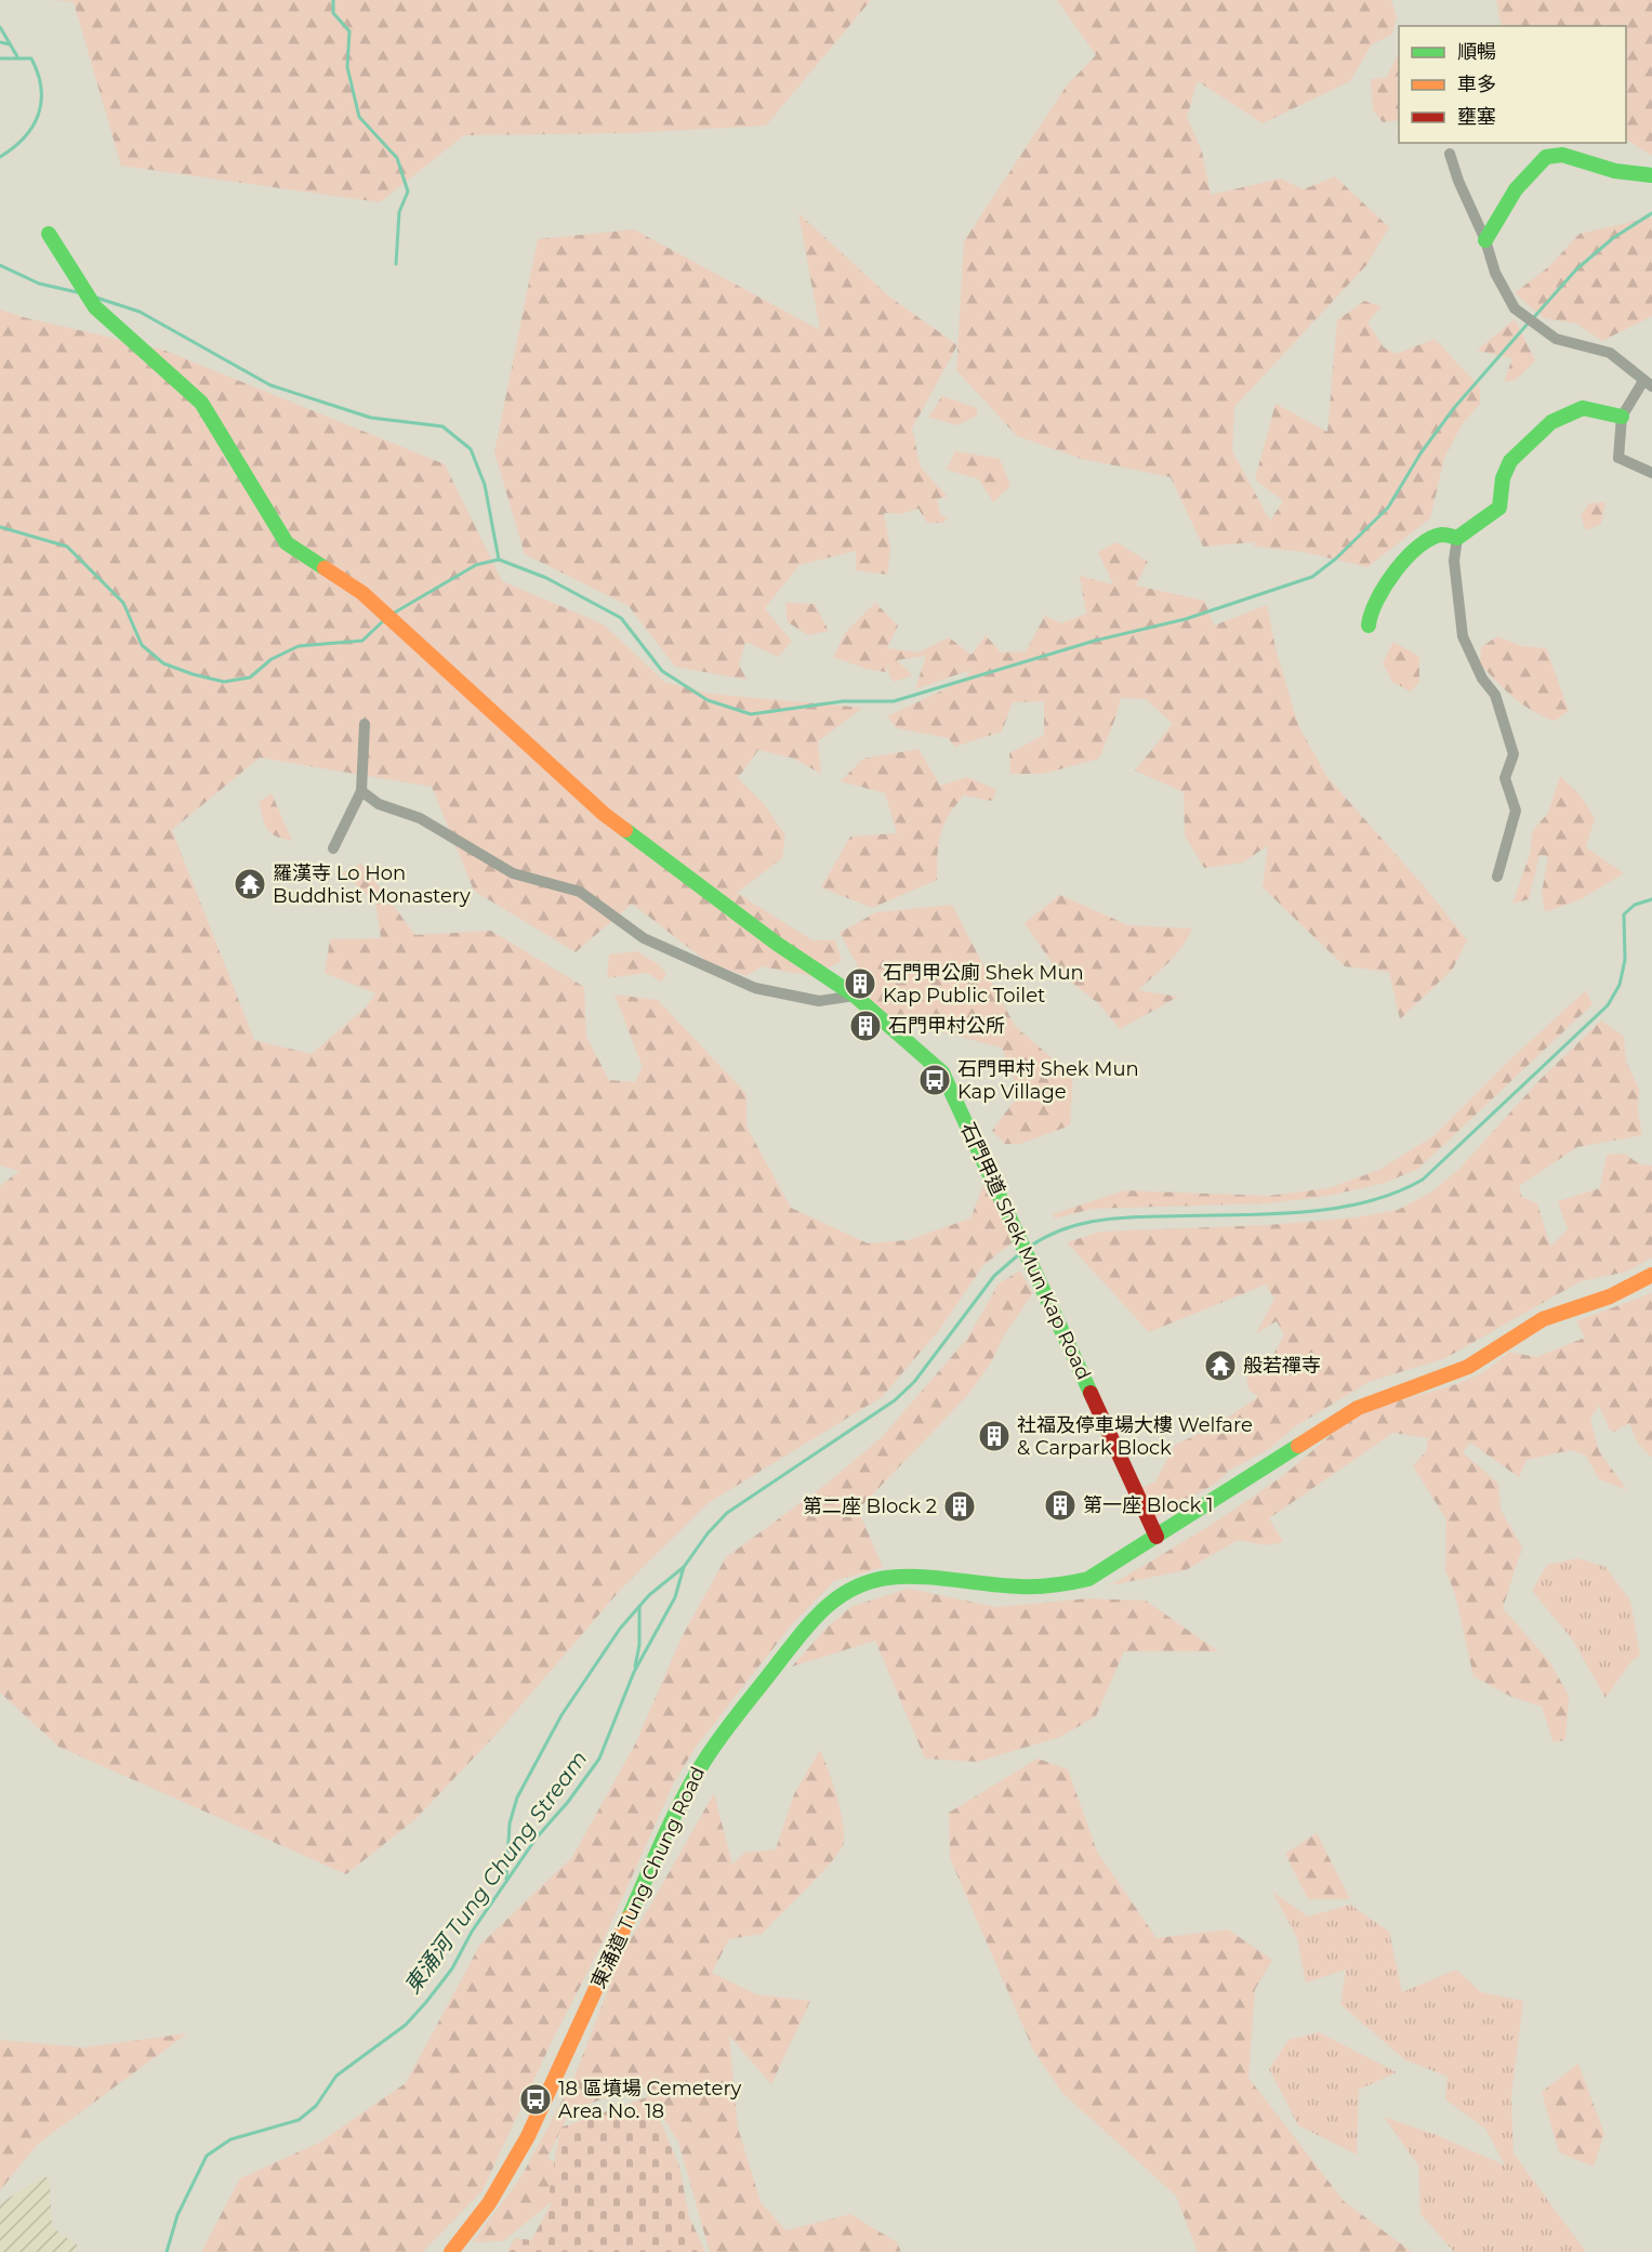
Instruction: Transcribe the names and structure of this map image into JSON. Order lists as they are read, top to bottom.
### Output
{
  "streets": {
    "street": ["石門甲道 Shek Mun Kap Road", "東涌道 Tung Chung Road"]
  },
  "crossings": [
    ["石門甲道 Shek Mun Kap Road", "東涌道 Tung Chung Road"]
  ],
  "water": ["東涌河 Tung Chung Stream"],
  "places": {
    "temple": ["羅漢寺 Lo Hon Buddhist Monastery", "般若禪寺"],
    "building": [
      "石門甲公廁 Shek Mun Kap Public Toilet",
      "石門甲村公所",
      "社福及停車場大樓 Welfare & Carpark Block",
      "第一座 Block 1",
      "第二座 Block 2"
    ],
    "bus stop": ["石門甲村 Shek Mun Kap Village", "18 區墳場 Cemetery Area No. 18"]
  },
  "legend": ["順暢", "車多", "壅塞"]
}
